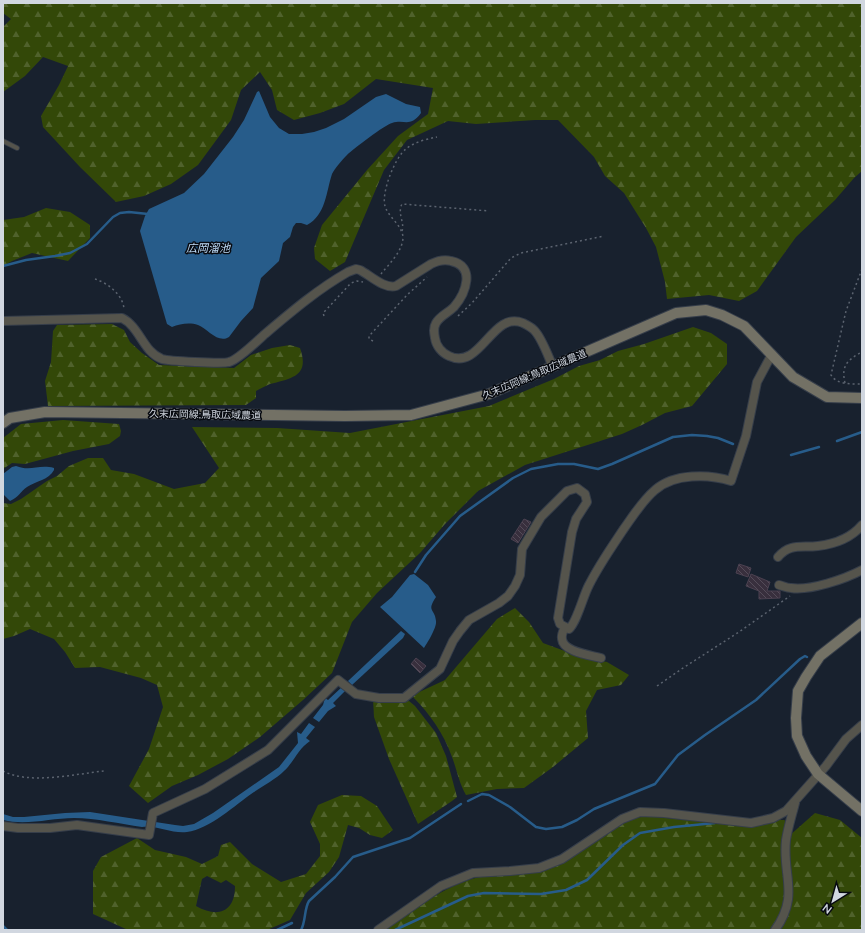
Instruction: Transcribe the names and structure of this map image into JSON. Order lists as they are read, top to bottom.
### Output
{
  "streets": {
    "street": ["久末広岡線;鳥取広域農道"]
  },
  "water": ["広岡溜池"],
  "north": "bottom left"
}
